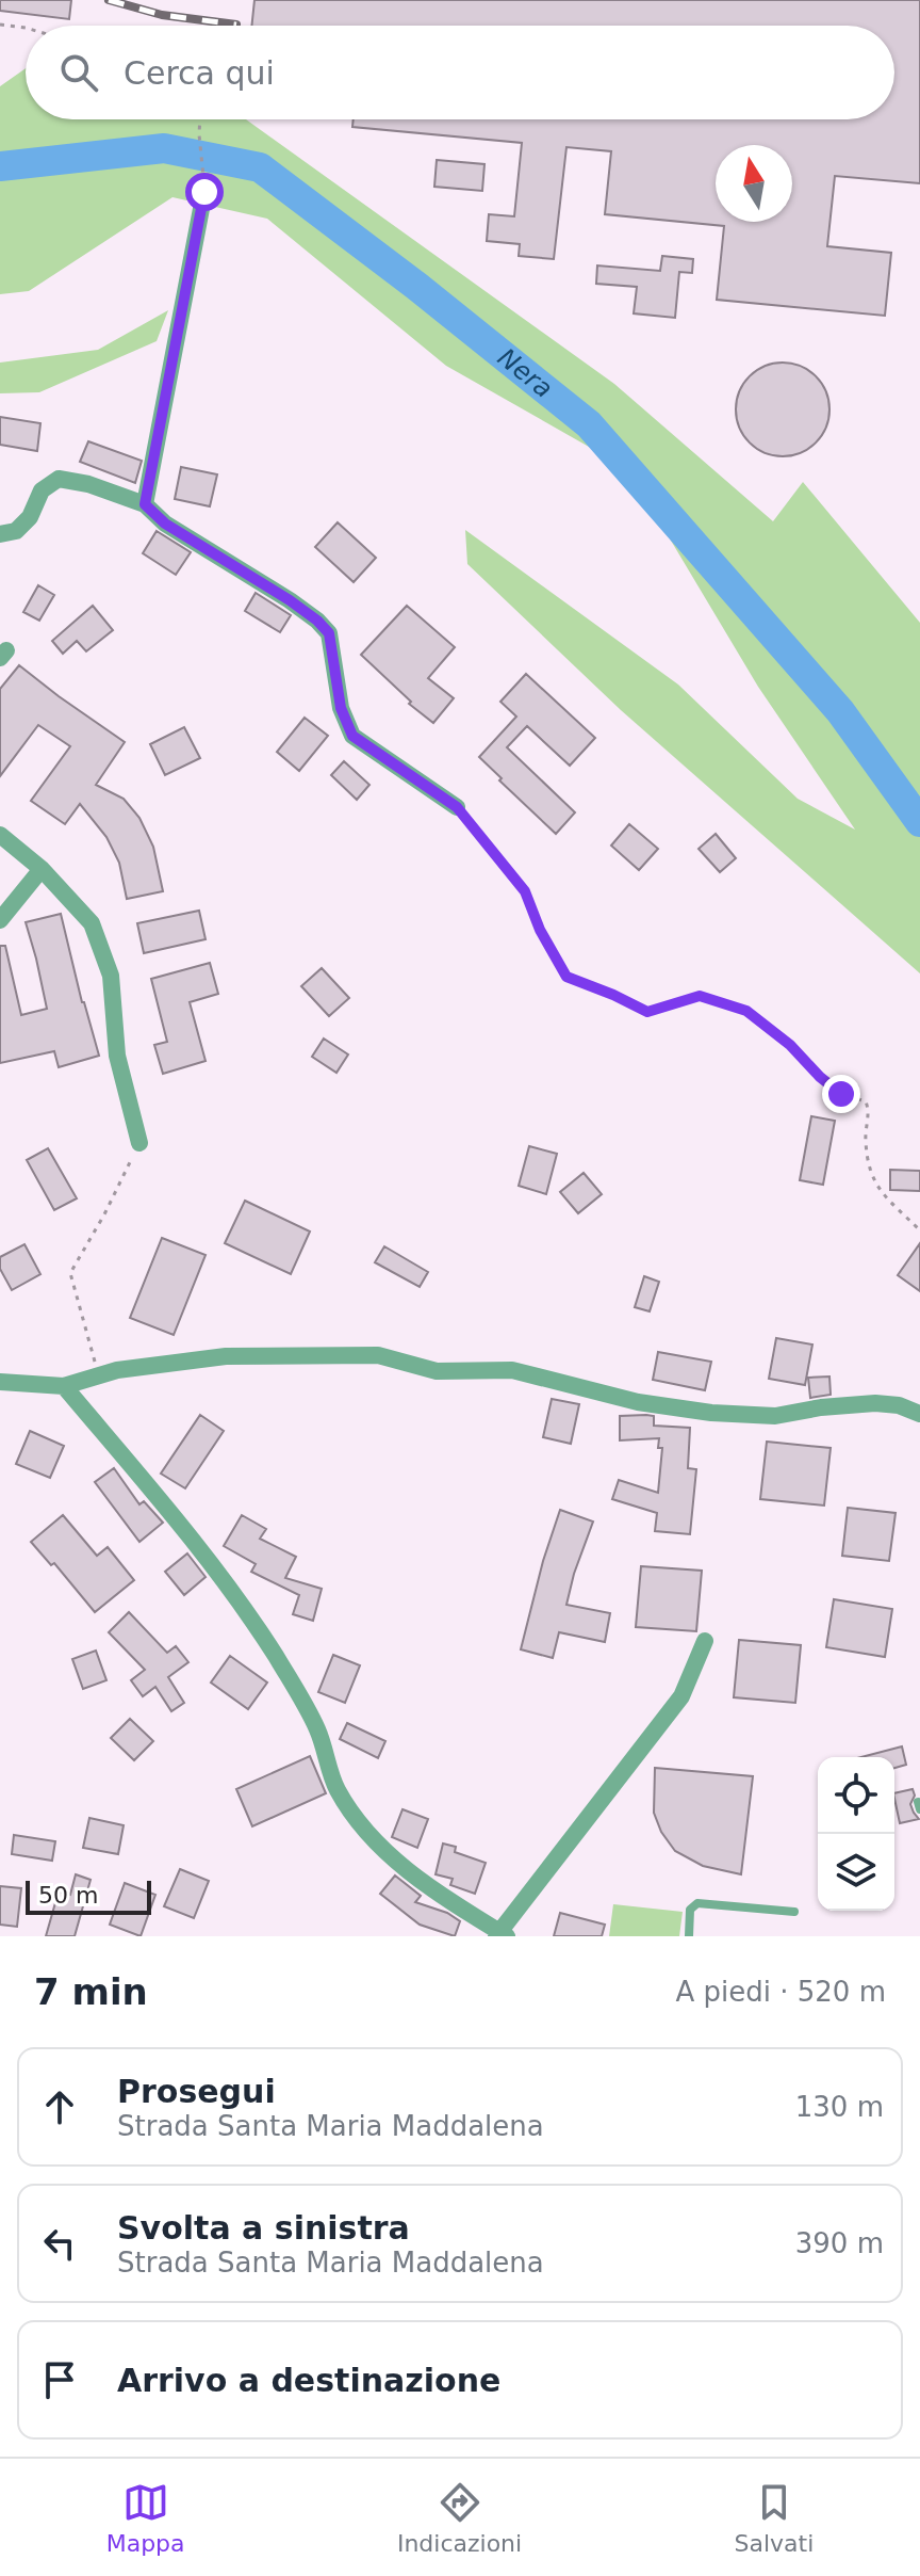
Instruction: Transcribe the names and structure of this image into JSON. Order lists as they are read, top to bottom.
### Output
{
  "water": ["Nera"],
  "scale_bar": "50 m",
  "north": "top",
  "page": {
    "search": "Cerca qui",
    "scale": "50 m",
    "heading": ["7 min", "A piedi · 520 m"],
    "list": [
      ["Prosegui", "Strada Santa Maria Maddalena", "130 m"],
      ["Svolta a sinistra", "Strada Santa Maria Maddalena", "390 m"],
      "Arrivo a destinazione"
    ],
    "nav": ["Mappa", "Indicazioni", "Salvati"]
  }
}
